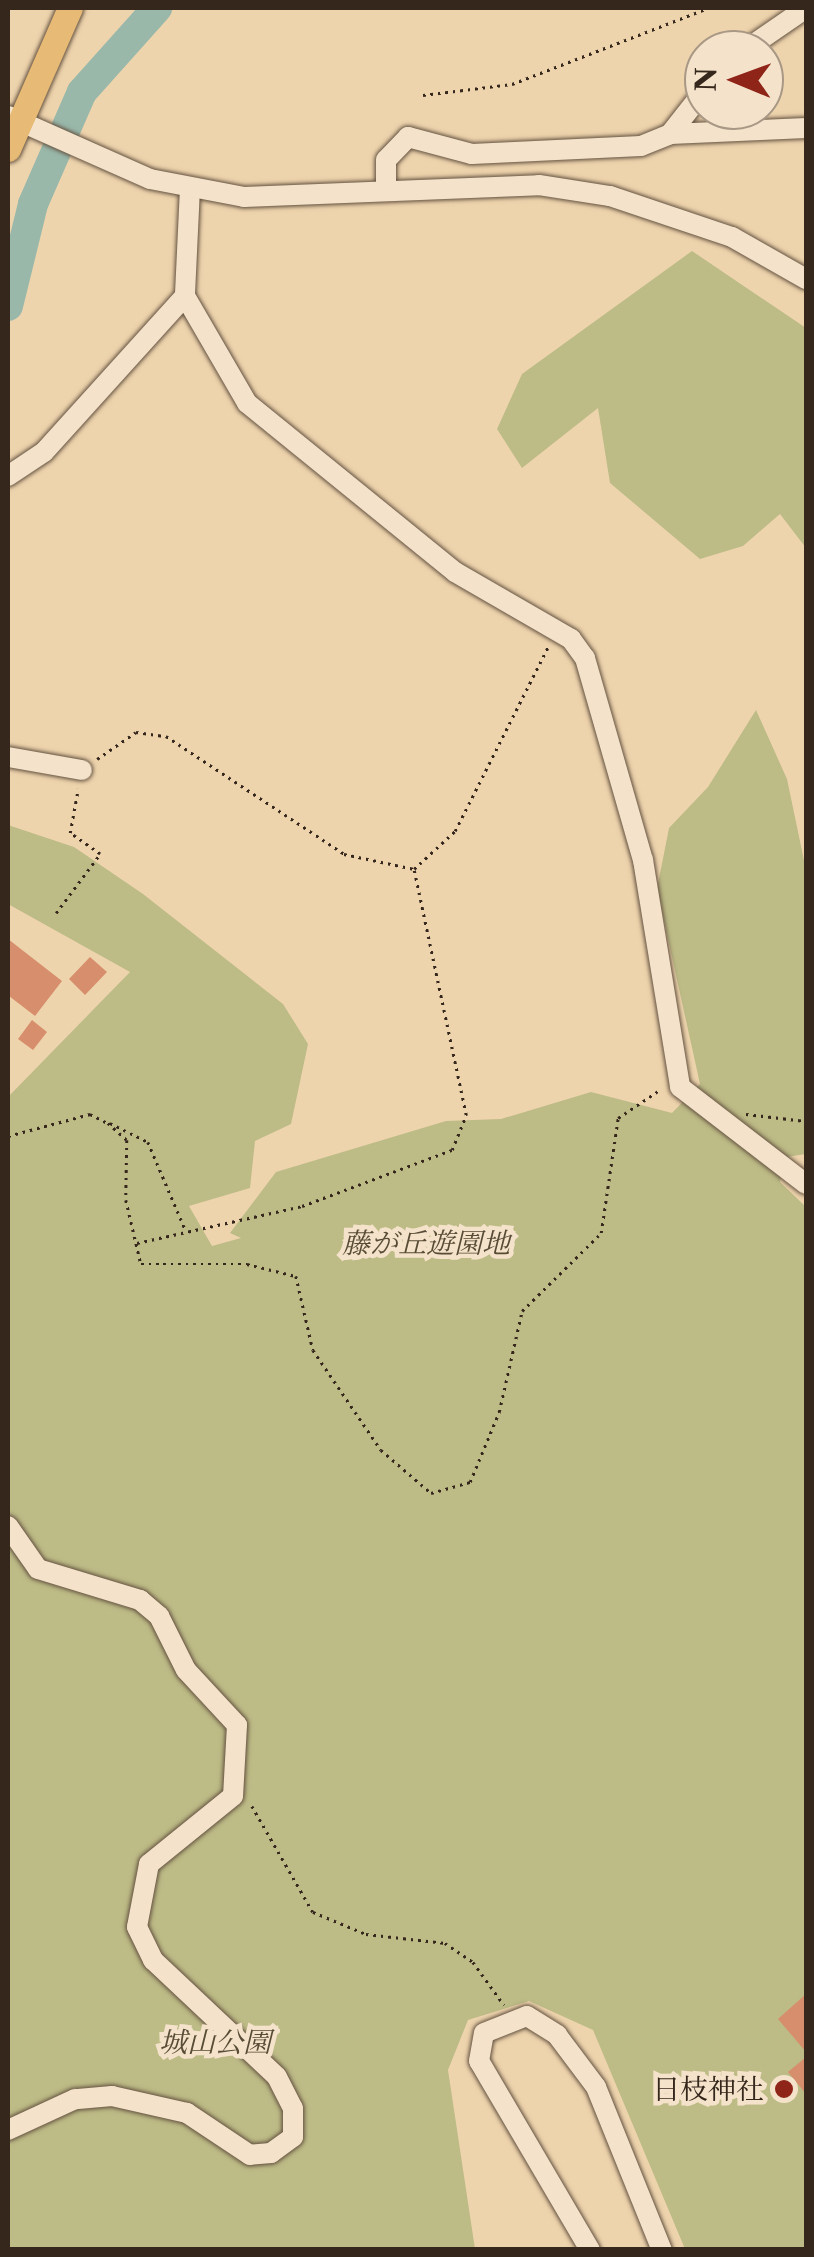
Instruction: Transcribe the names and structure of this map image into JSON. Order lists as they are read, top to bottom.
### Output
{
  "parks": ["藤が丘遊園地", "城山公園"],
  "places": ["日枝神社"],
  "north": "left"
}
